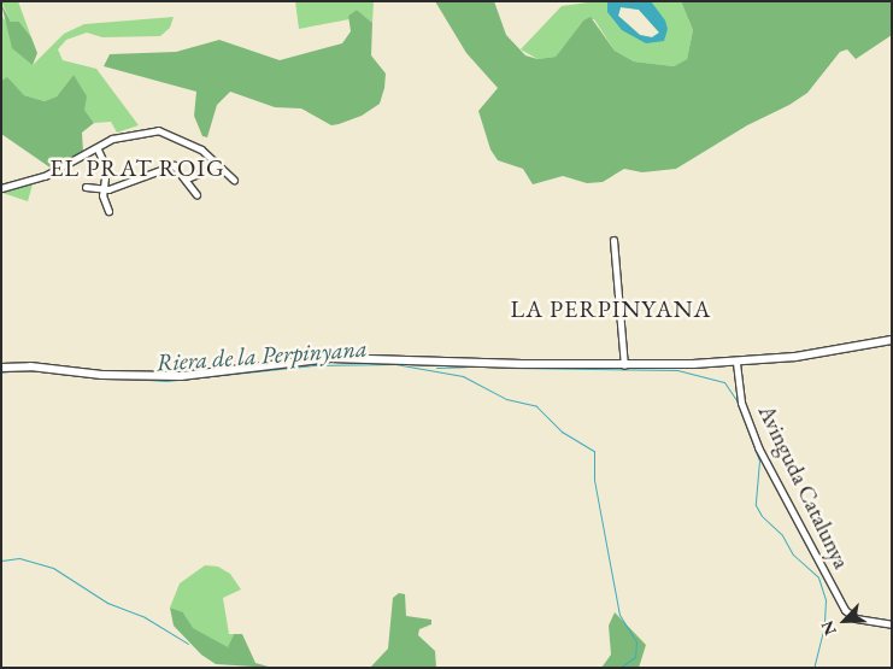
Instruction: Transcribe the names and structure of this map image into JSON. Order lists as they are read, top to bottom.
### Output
{
  "streets": {
    "street": ["Avinguda Catalunya"]
  },
  "districts": ["EL PRAT ROIG", "LA PERPINYANA"],
  "water": ["Riera de la Perpinyana"],
  "north": "bottom left"
}
